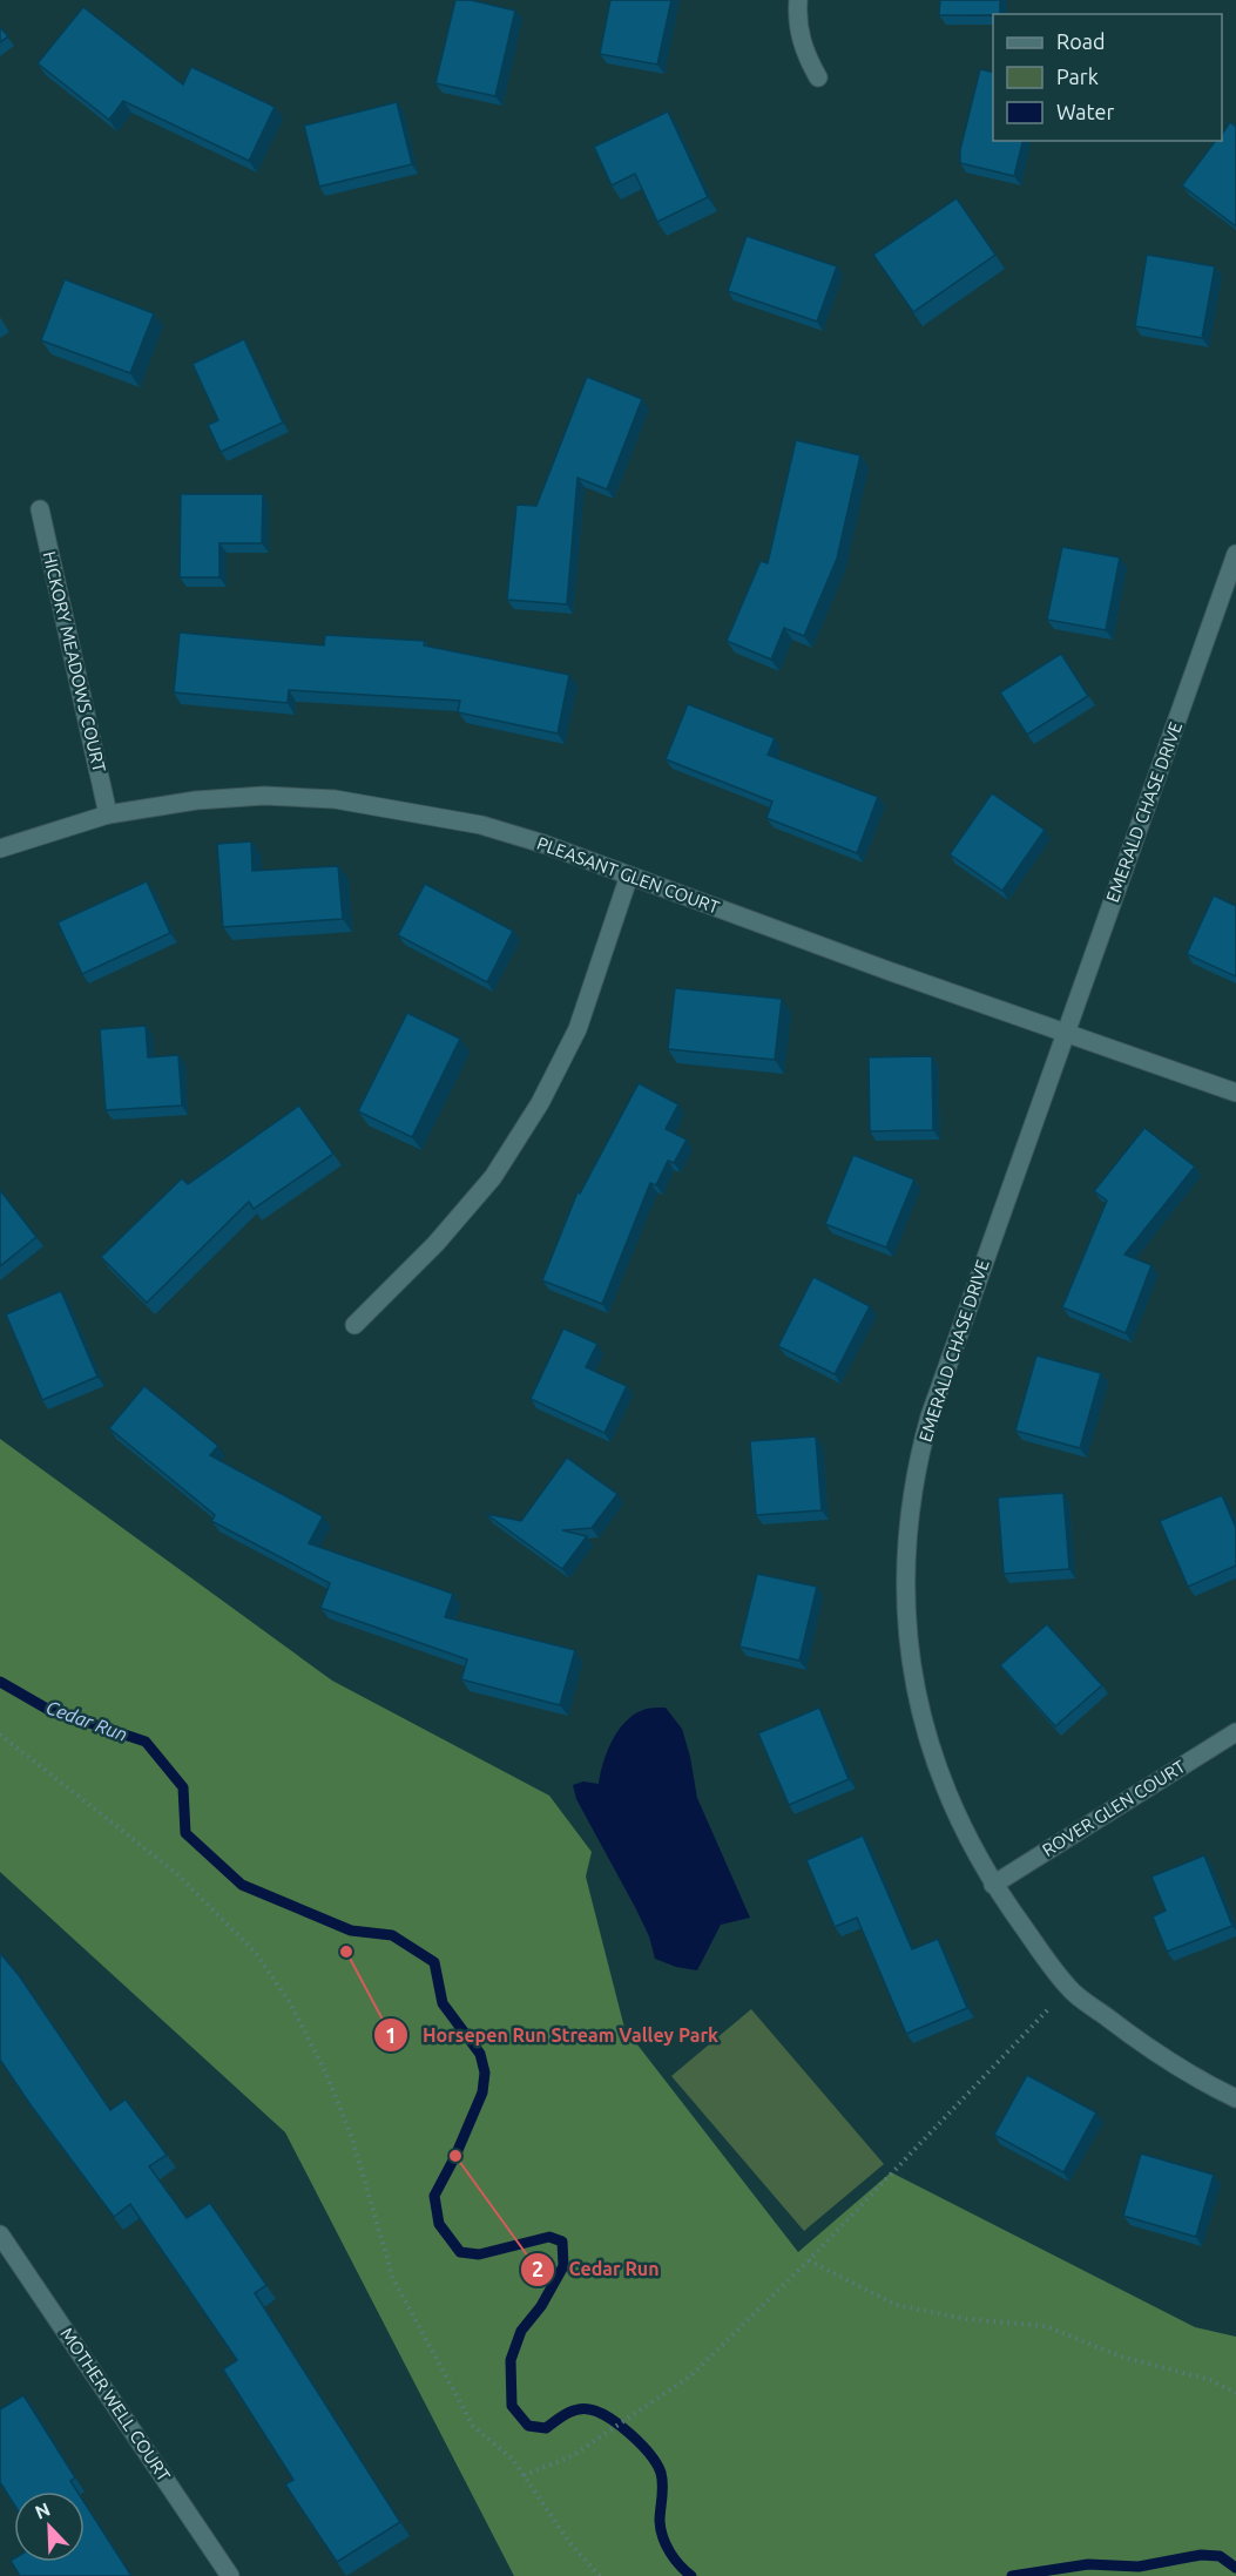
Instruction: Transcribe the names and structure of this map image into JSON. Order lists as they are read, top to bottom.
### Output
{
  "streets": {
    "street": [
      "HICKORY MEADOWS COURT",
      "EMERALD CHASE DRIVE",
      "PLEASANT GLEN COURT",
      "ROVER GLEN COURT",
      "MOTHER WELL COURT"
    ]
  },
  "crossings": [
    ["HICKORY MEADOWS COURT", "PLEASANT GLEN COURT"],
    ["EMERALD CHASE DRIVE", "PLEASANT GLEN COURT"],
    ["EMERALD CHASE DRIVE", "ROVER GLEN COURT"]
  ],
  "water": ["Cedar Run"],
  "places": ["Horsepen Run Stream Valley Park", "Cedar Run"],
  "legend": ["Road", "Park", "Water"],
  "north": "top left"
}
